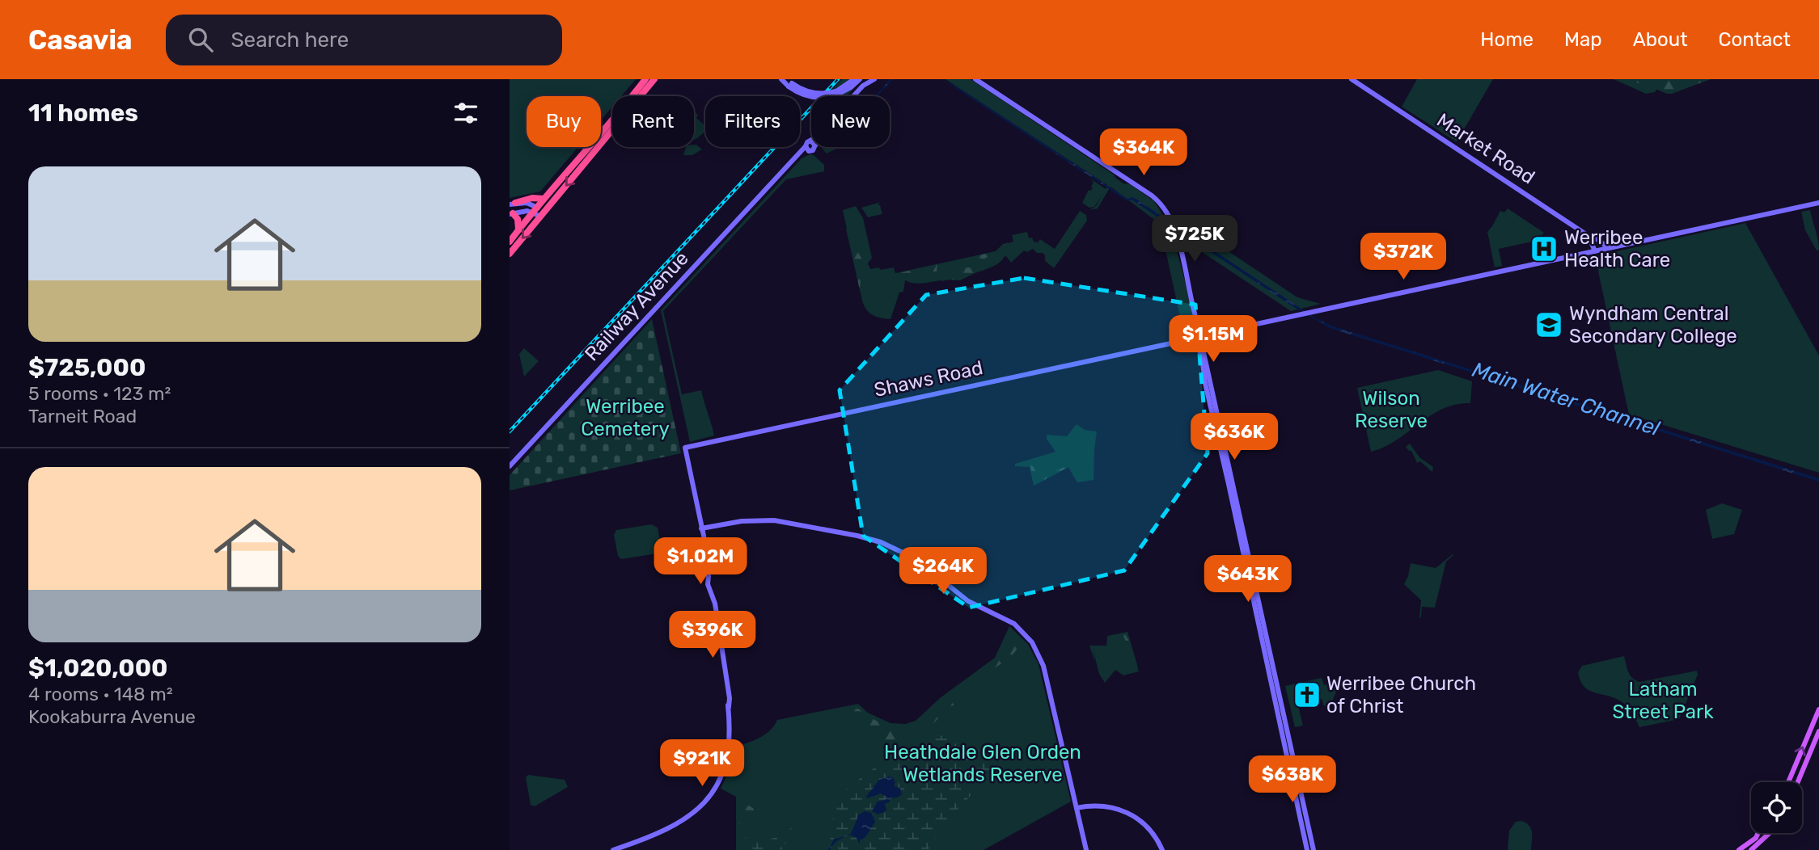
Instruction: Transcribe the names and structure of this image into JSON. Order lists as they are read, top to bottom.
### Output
{
  "streets": {
    "street": ["Market Road", "Railway Avenue", "Shaws Road"]
  },
  "crossings": [
    ["Market Road", "Shaws Road"]
  ],
  "water": ["Main Water Channel"],
  "parks": [
    "Wilson Reserve",
    "Werribee Cemetery",
    "Latham Street Park",
    "Heathdale Glen Orden Wetlands Reserve"
  ],
  "places": {
    "hospital": ["Werribee Health Care"],
    "school or university": ["Wyndham Central Secondary College"],
    "church": ["Werribee Church of Christ"]
  },
  "page": {
    "header": "Casavia",
    "search": "Search here",
    "nav": [
      "Home",
      "Map",
      "About",
      "Contact"
    ],
    "heading": "11 homes",
    "chip": [
      "Buy",
      "Rent",
      "Filters",
      "New"
    ],
    "price": [
      "$364K",
      "$725K",
      "$372K",
      "$1.15M",
      "$636K",
      "$1.02M",
      "$264K",
      "$643K",
      "$396K",
      "$921K",
      "$638K"
    ],
    "list": [
      {
        "name": "$725,000",
        "note": "5 rooms · 123 m² · Tarneit Road"
      },
      {
        "name": "$1,020,000",
        "note": "4 rooms · 148 m² · Kookaburra Avenue"
      }
    ]
  }
}
